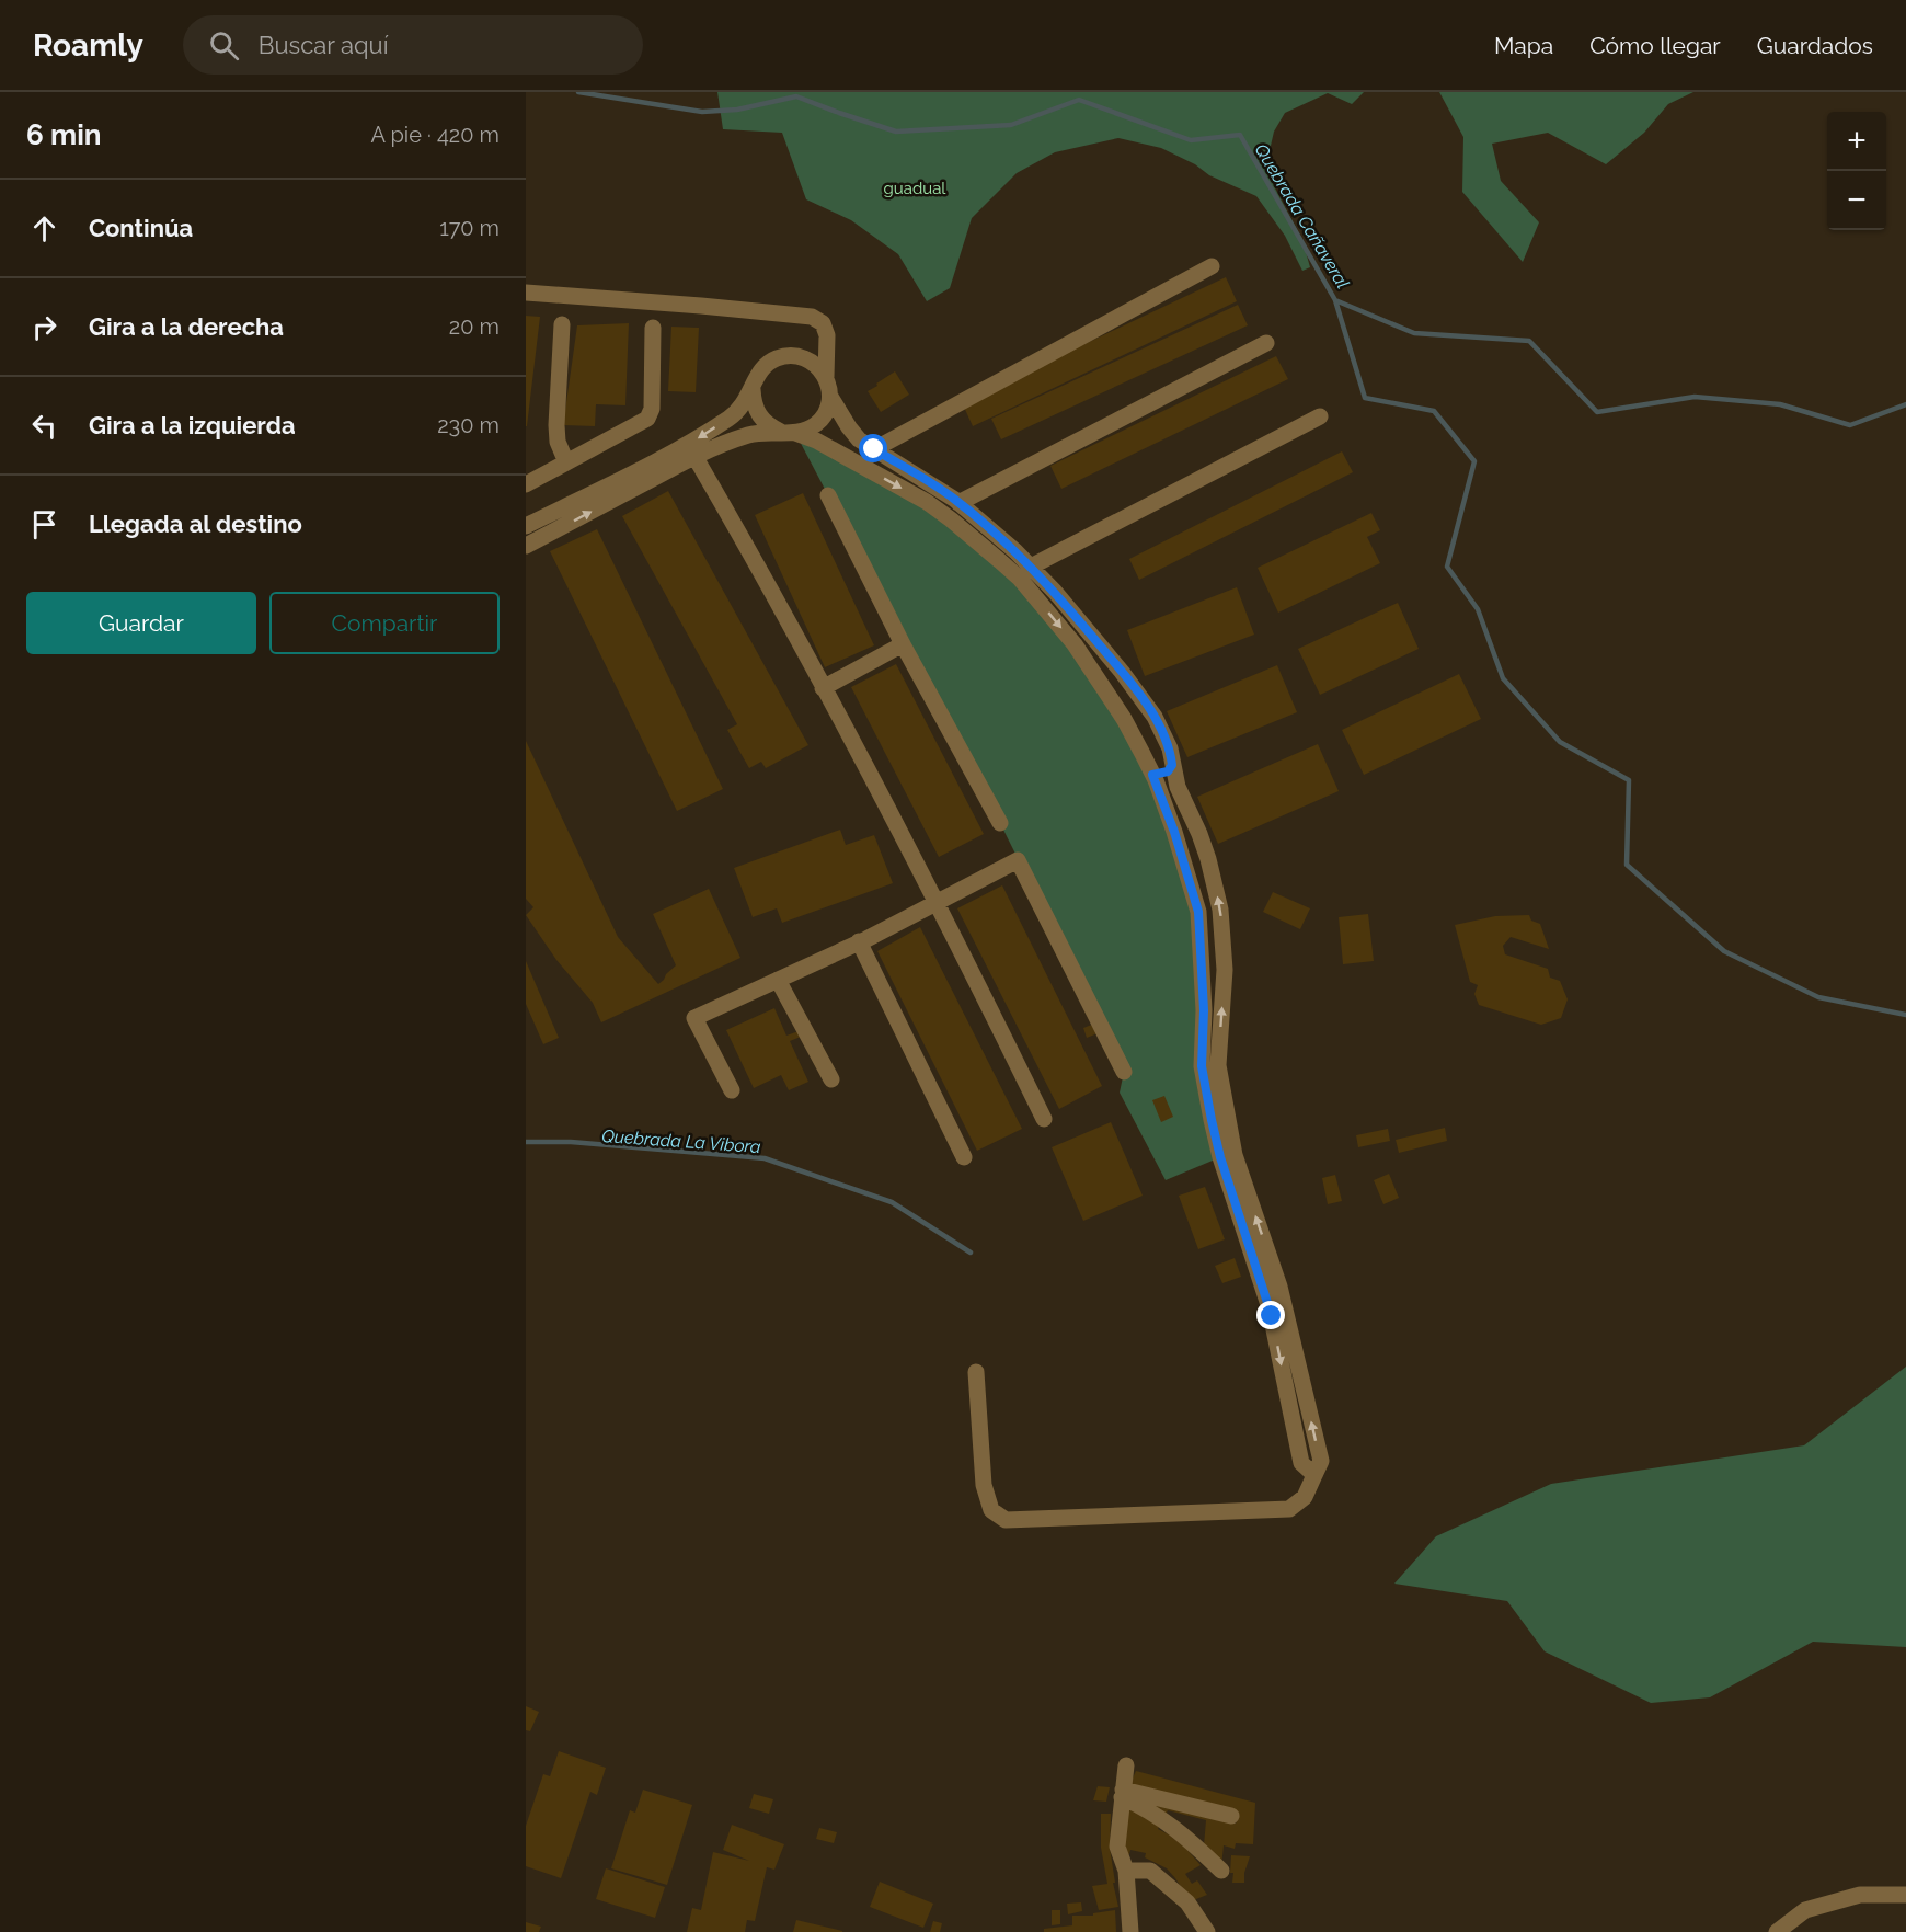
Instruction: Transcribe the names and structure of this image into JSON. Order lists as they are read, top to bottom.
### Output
{
  "water": ["Quebrada Cañaveral", "Quebrada La Vibora"],
  "parks": ["guadual"],
  "page": {
    "header": "Roamly",
    "search": "Buscar aquí",
    "nav": ["Mapa", "Cómo llegar", "Guardados"],
    "heading": ["6 min", "A pie · 420 m"],
    "map_buttons": ["+", "−"],
    "list": [
      ["Continúa", "170 m"],
      ["Gira a la derecha", "20 m"],
      ["Gira a la izquierda", "230 m"],
      "Llegada al destino"
    ],
    "buttons": ["Guardar", "Compartir"]
  }
}
